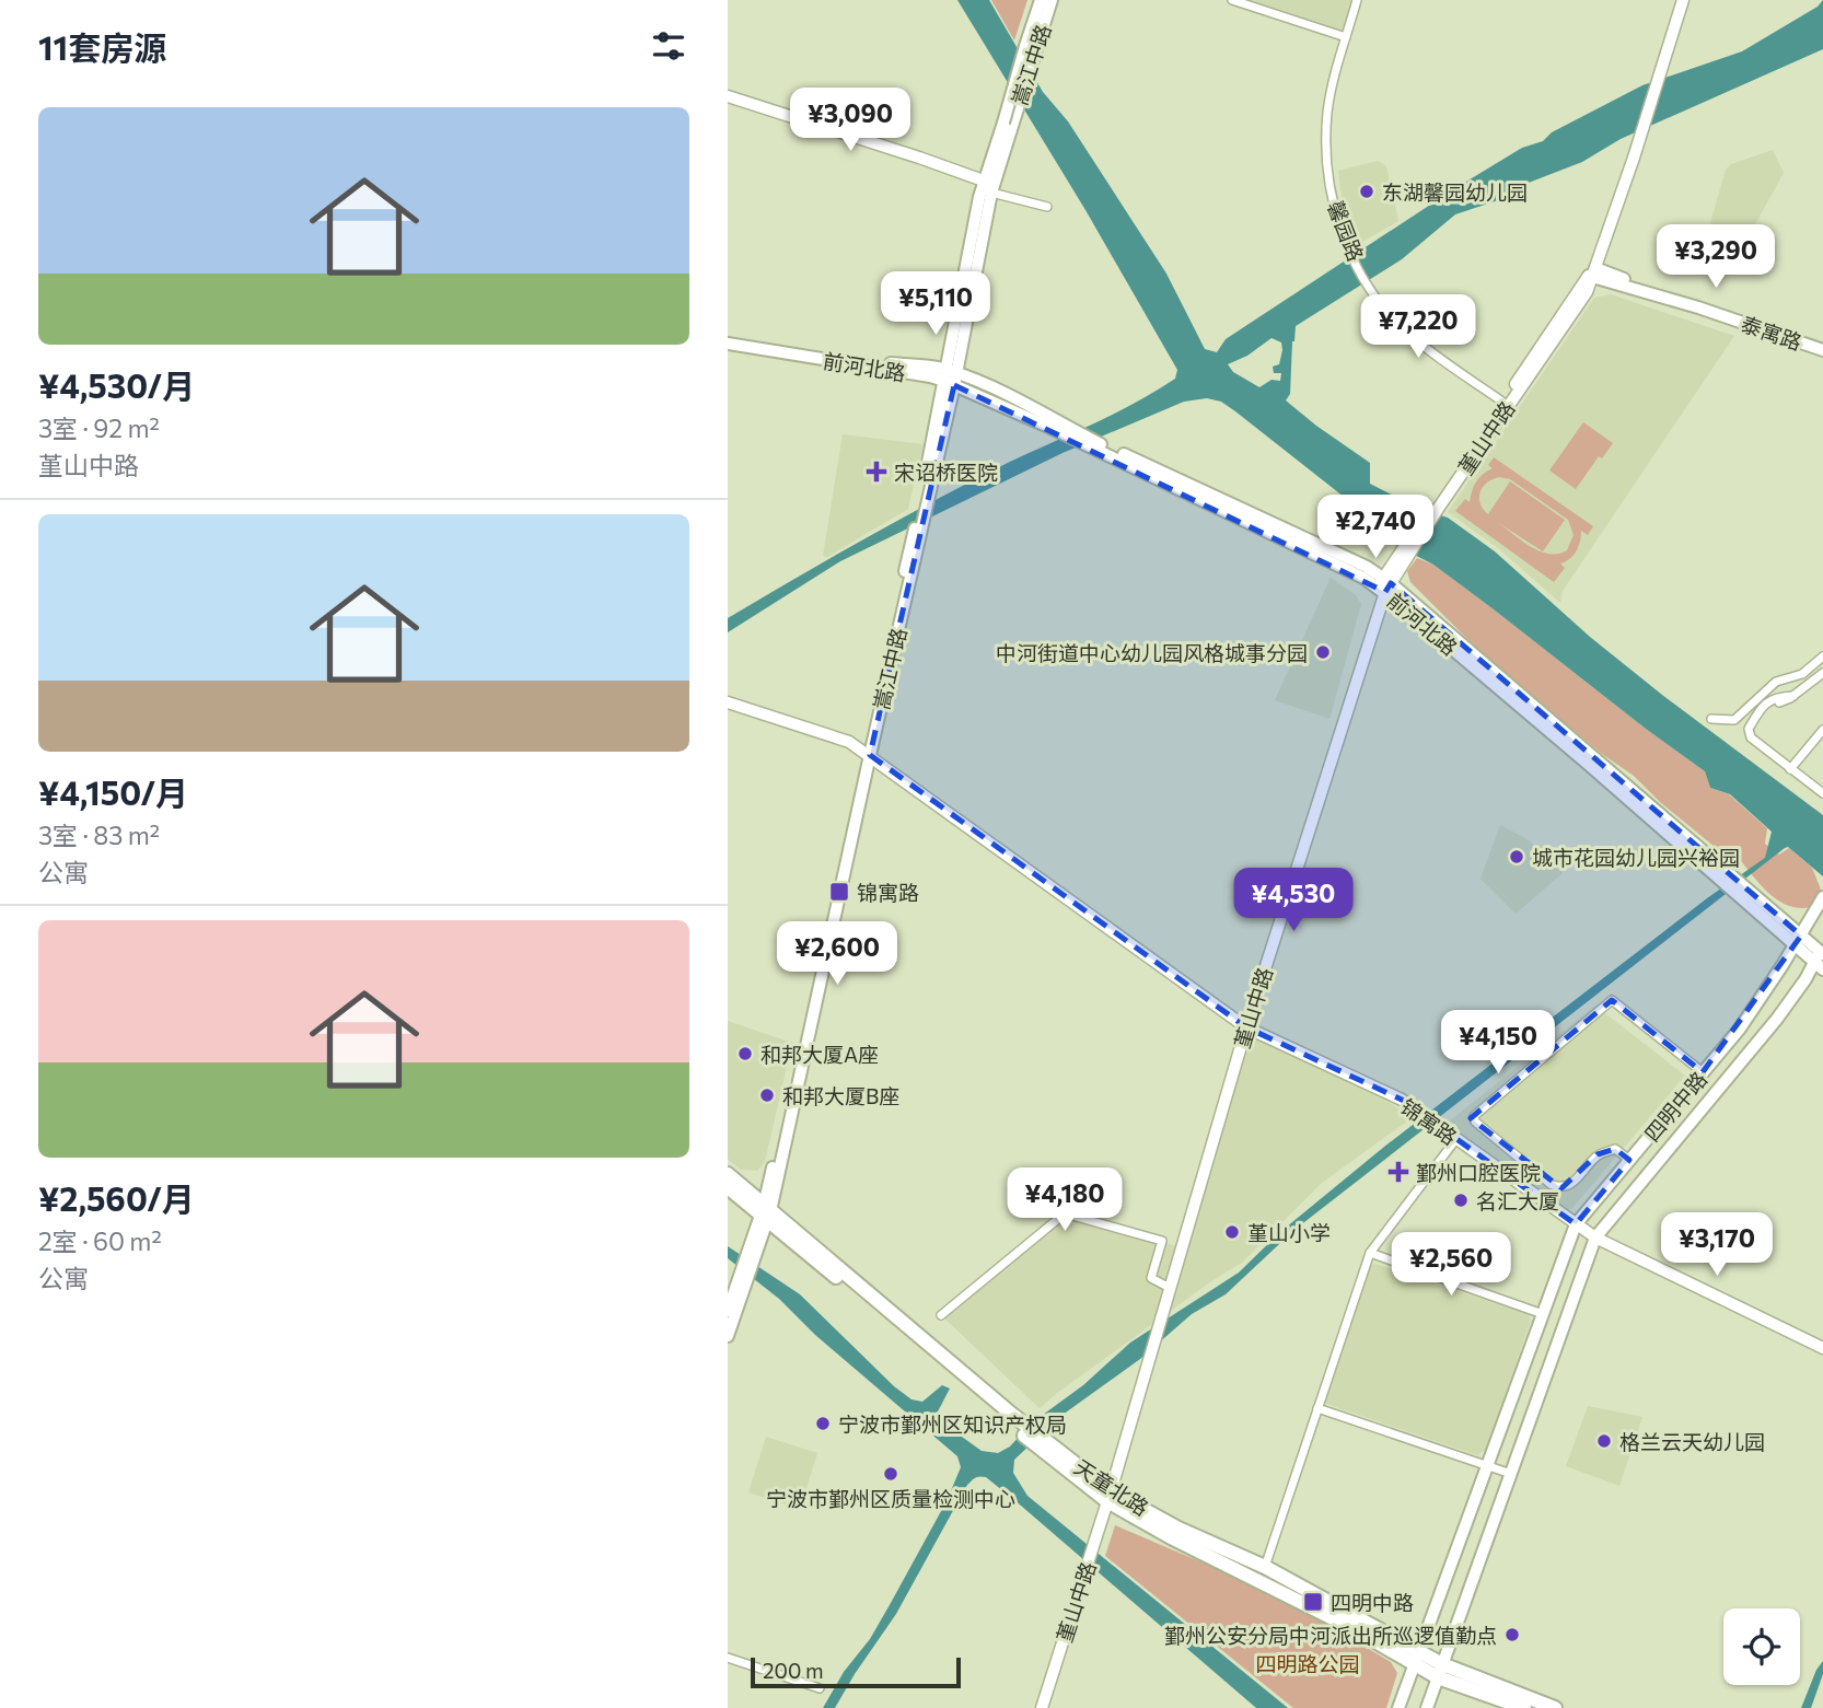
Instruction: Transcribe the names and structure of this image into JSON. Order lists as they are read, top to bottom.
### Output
{
  "streets": {
    "main road": [
      "嵩江中路",
      "泰寓路",
      "前河北路",
      "四明中路",
      "天童北路"
    ],
    "street": ["馨园路", "堇山中路", "锦寓路"]
  },
  "crossings": [
    ["嵩江中路", "前河北路"],
    ["嵩江中路", "锦寓路"],
    ["嵩江中路", "天童北路"],
    ["馨园路", "堇山中路"],
    ["泰寓路", "堇山中路"],
    ["前河北路", "堇山中路"],
    ["前河北路", "四明中路"],
    ["堇山中路", "锦寓路"],
    ["堇山中路", "天童北路"],
    ["四明中路", "锦寓路"],
    ["四明中路", "天童北路"]
  ],
  "parks": ["四明路公园"],
  "places": {
    "other": [
      "东湖馨园幼儿园",
      "中河街道中心幼儿园风格城事分园",
      "城市花园幼儿园兴裕园",
      "和邦大厦A座",
      "和邦大厦B座",
      "名汇大厦",
      "堇山小学",
      "宁波市鄞州区知识产权局",
      "格兰云天幼儿园",
      "宁波市鄞州区质量检测中心",
      "鄞州公安分局中河派出所巡逻值勤点"
    ],
    "health": ["宋诏桥医院", "鄞州口腔医院"],
    "transit": ["锦寓路", "四明中路"]
  },
  "scale_bar": "200 m",
  "page": {
    "heading": "11套房源",
    "price": [
      "¥3,090",
      "¥3,290",
      "¥5,110",
      "¥7,220",
      "¥2,740",
      "¥4,530",
      "¥2,600",
      "¥4,150",
      "¥4,180",
      "¥3,170",
      "¥2,560"
    ],
    "list": [
      {
        "name": "¥4,530/月",
        "note": "3室 · 92 m² · 堇山中路"
      },
      {
        "name": "¥4,150/月",
        "note": "3室 · 83 m² · 公寓"
      },
      {
        "name": "¥2,560/月",
        "note": "2室 · 60 m² · 公寓"
      }
    ],
    "scale": "200 m"
  }
}
